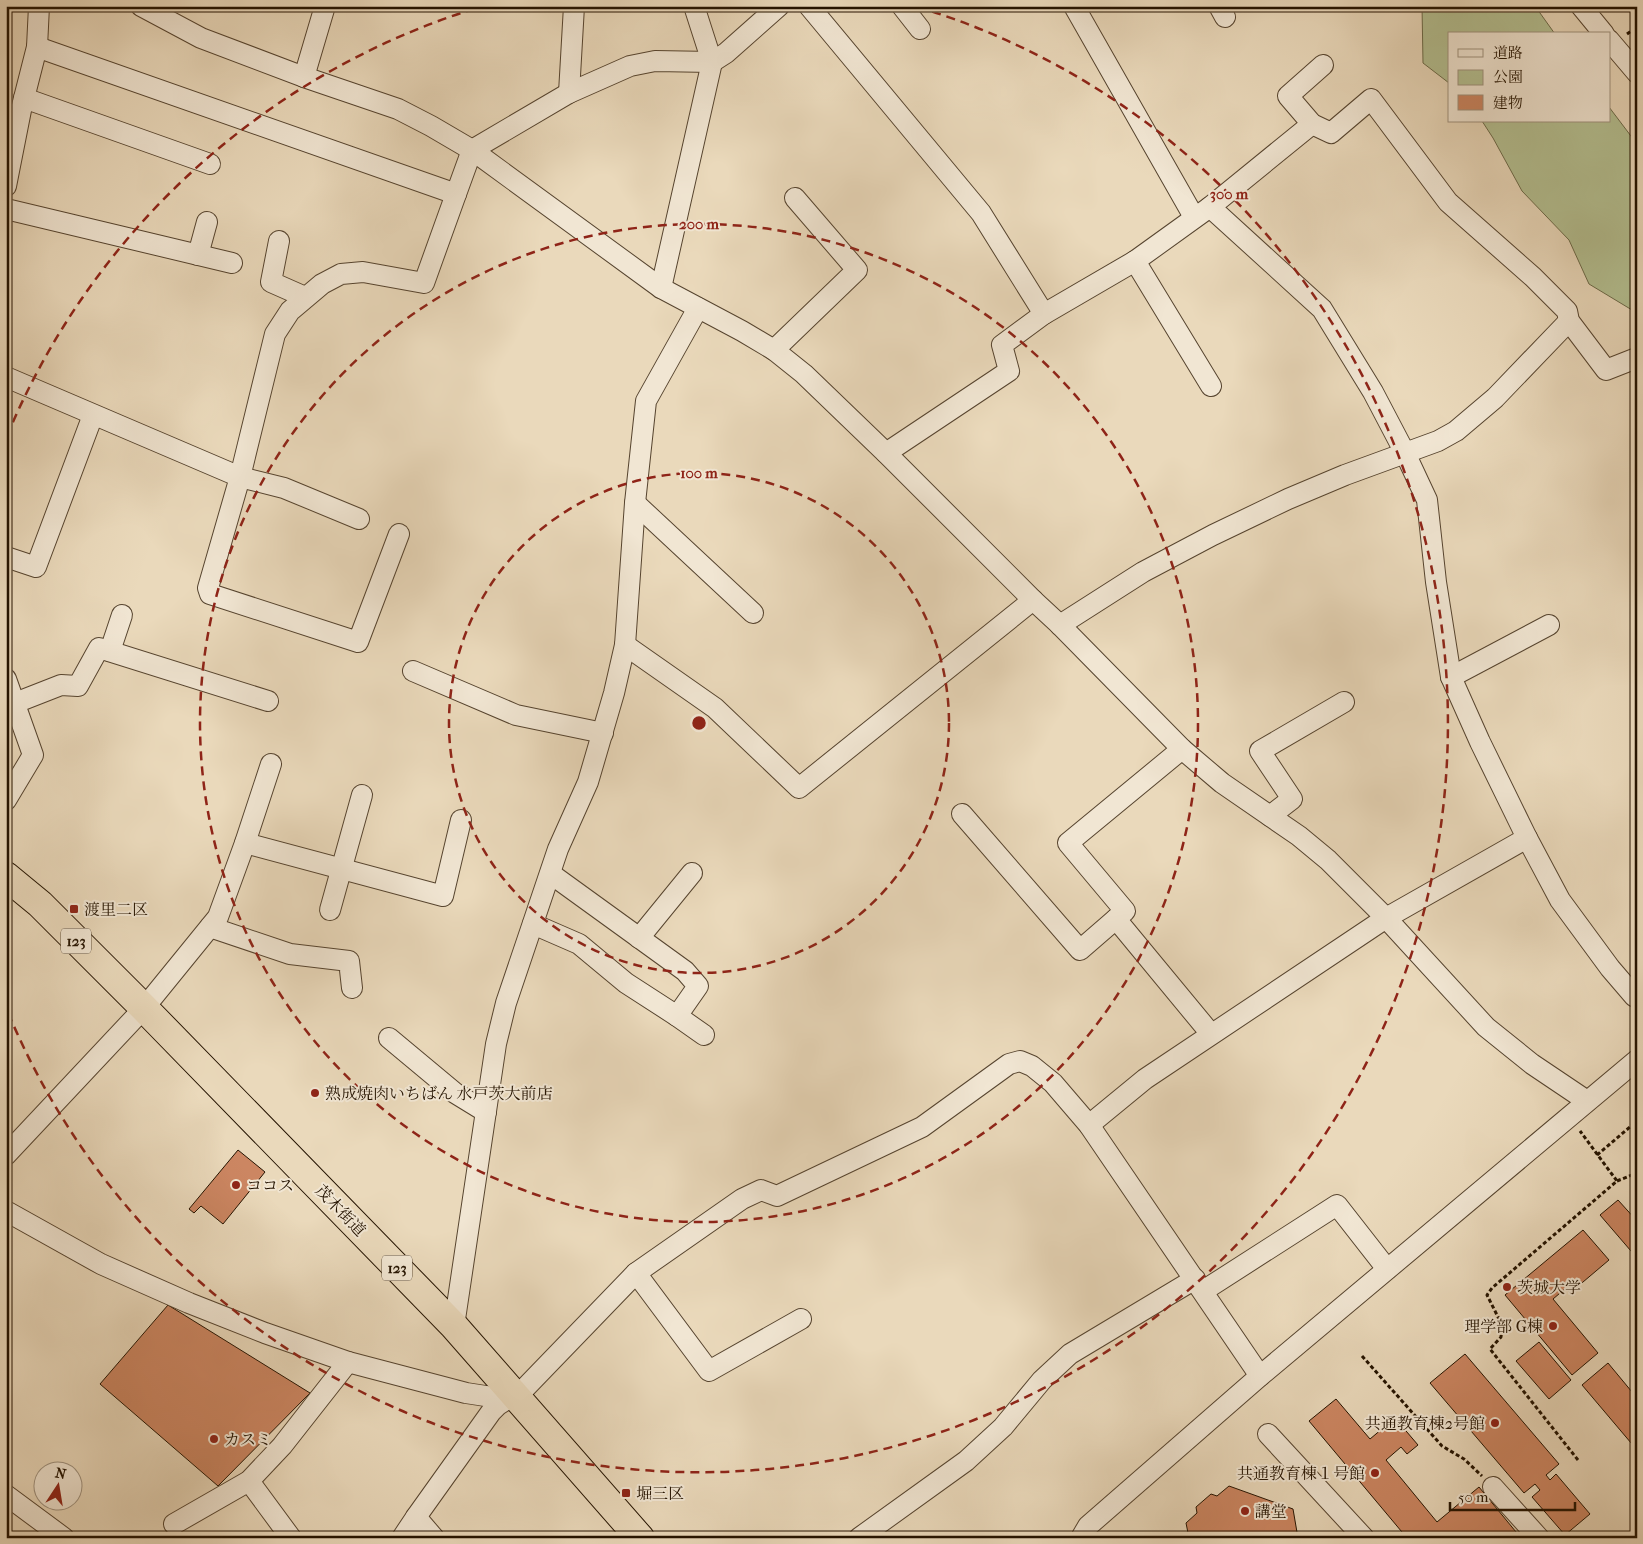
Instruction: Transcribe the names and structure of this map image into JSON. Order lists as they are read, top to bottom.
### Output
{
  "streets": {
    "highway": ["123", "茂木街道"]
  },
  "places": {
    "transit": ["渡里二区", "堀三区"],
    "other": [
      "熟成焼肉いちばん 水戸茨大前店",
      "ココス",
      "茨城大学",
      "理学部 G棟",
      "共通教育棟2号館",
      "カスミ",
      "共通教育棟１号館",
      "講堂"
    ]
  },
  "legend": ["道路", "公園", "建物"],
  "scale_bar": "50 m",
  "north": "top",
  "rings": ["300 m", "200 m", "100 m"]
}
